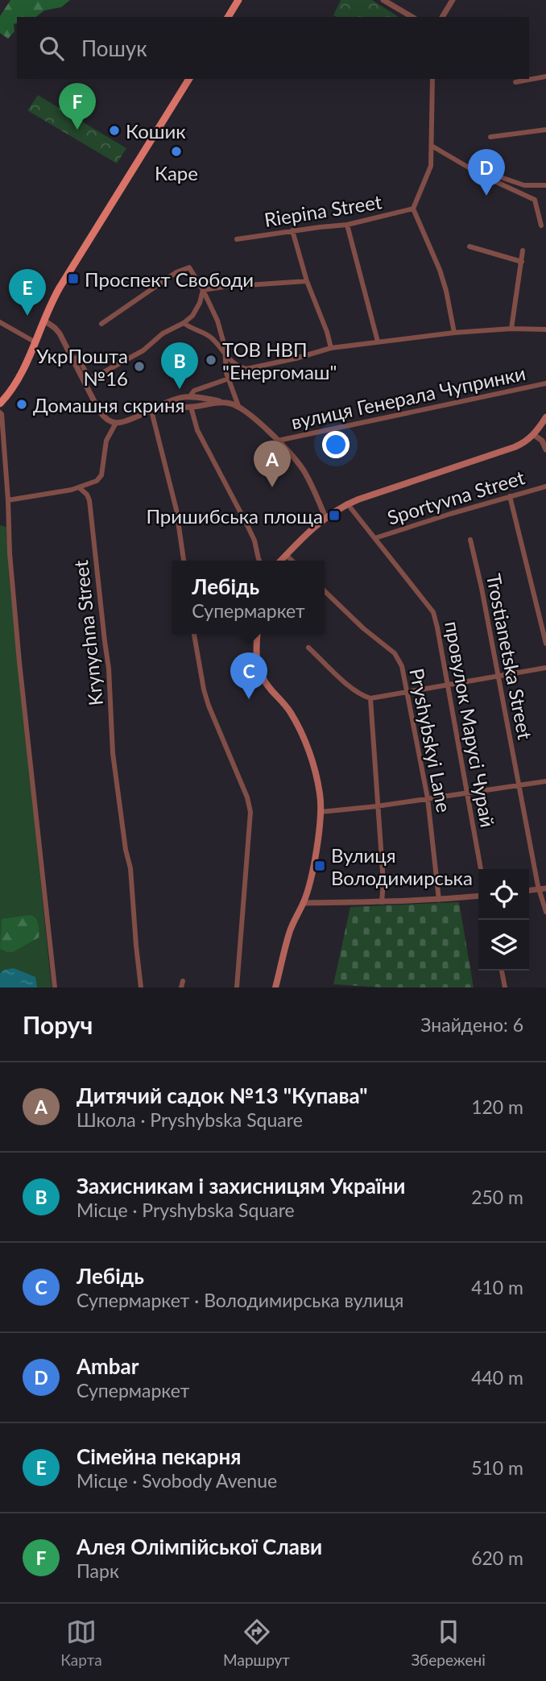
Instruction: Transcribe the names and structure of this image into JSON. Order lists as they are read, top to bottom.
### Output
{
  "streets": {
    "street": [
      "Riepina Street",
      "вулиця Генерала Чупринки",
      "Sportyvna Street",
      "Krynychna Street",
      "Trostianetska Street",
      "провулок Марусі Чурай",
      "Pryshybskyi Lane"
    ]
  },
  "crossings": [
    ["Sportyvna Street", "провулок Марусі Чурай"]
  ],
  "places": {
    "other": [
      "Кошик",
      "Каре",
      "ТОВ НВП \"Енергомаш\"",
      "УкрПошта №16",
      "Домашня скриня"
    ],
    "transit": ["Проспект Свободи", "Пришибська площа", "Вулиця Володимирська"]
  },
  "page": {
    "search": "Пошук",
    "pins": [
      "F",
      "D",
      "E",
      "B",
      "A",
      "C"
    ],
    "popup": ["Лебідь", "Супермаркет"],
    "heading": ["Поруч", "Знайдено: 6"],
    "list": [
      {
        "mark": "A",
        "name": "Дитячий садок №13 \"Купава\"",
        "note": "Школа · Pryshybska Square",
        "value": "120 m"
      },
      {
        "mark": "B",
        "name": "Захисникам і захисницям України",
        "note": "Місце · Pryshybska Square",
        "value": "250 m"
      },
      {
        "mark": "C",
        "name": "Лебідь",
        "note": "Супермаркет · Володимирська вулиця",
        "value": "410 m"
      },
      {
        "mark": "D",
        "name": "Ambar",
        "note": "Супермаркет",
        "value": "440 m"
      },
      {
        "mark": "E",
        "name": "Сімейна пекарня",
        "note": "Місце · Svobody Avenue",
        "value": "510 m"
      },
      {
        "mark": "F",
        "name": "Алея Олімпійської Слави",
        "note": "Парк",
        "value": "620 m"
      }
    ],
    "nav": ["Карта", "Маршрут", "Збережені"]
  }
}
